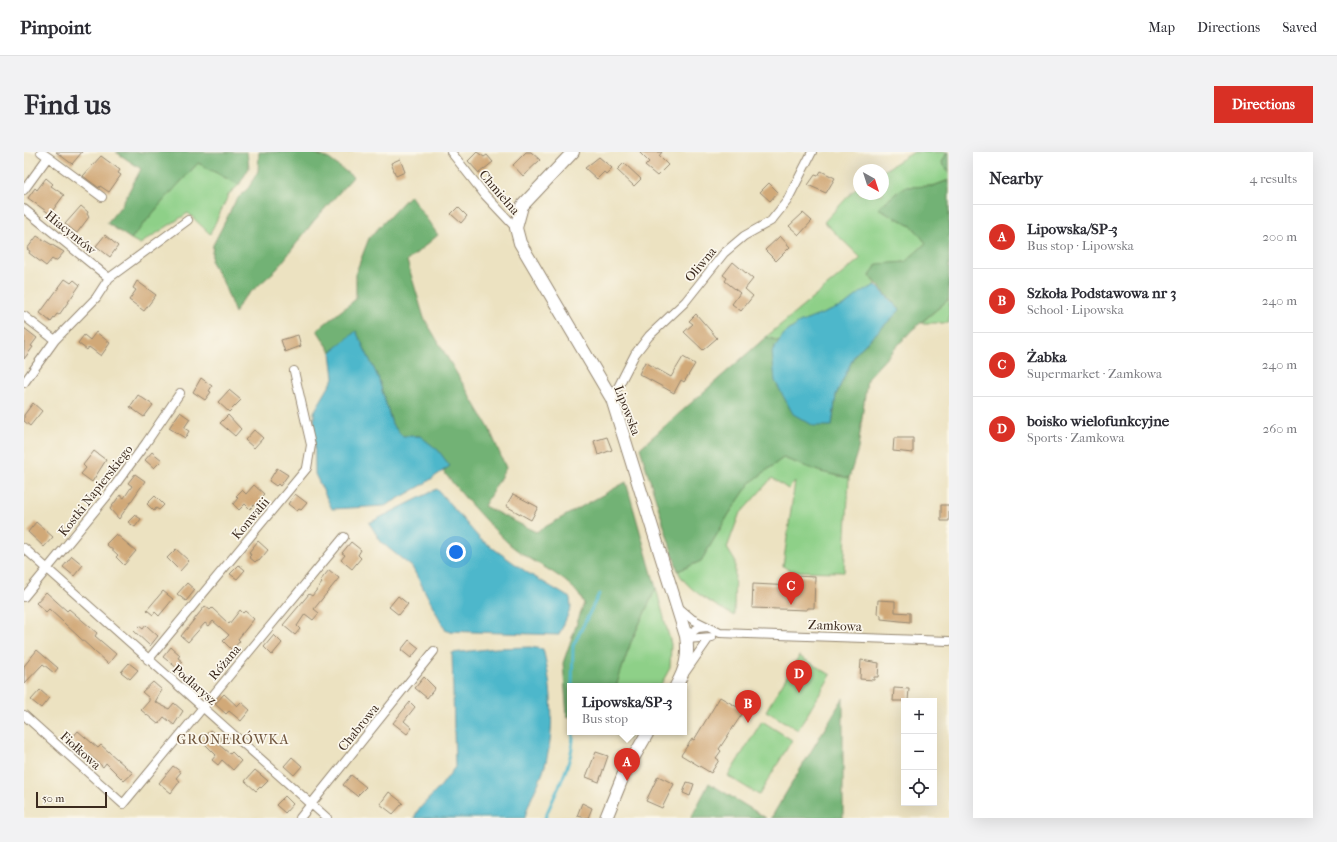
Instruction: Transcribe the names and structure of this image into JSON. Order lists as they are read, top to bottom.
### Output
{
  "streets": {
    "street": [
      "Chmielna",
      "Hiacyntów",
      "Oliwna",
      "Lipowska",
      "Kostki Napierskiego",
      "Konwalii",
      "Zamkowa",
      "Różana",
      "Podlarysz",
      "Chabrowa",
      "Fiołkowa"
    ]
  },
  "crossings": [
    ["Chmielna", "Lipowska"],
    ["Oliwna", "Lipowska"],
    ["Lipowska", "Zamkowa"],
    ["Kostki Napierskiego", "Podlarysz"],
    ["Konwalii", "Podlarysz"],
    ["Różana", "Podlarysz"],
    ["Różana", "Fiołkowa"],
    ["Podlarysz", "Chabrowa"]
  ],
  "districts": ["GRONERÓWKA"],
  "scale_bar": "50 m",
  "north": "bottom right",
  "page": {
    "header": "Pinpoint",
    "nav": ["Map", "Directions", "Saved"],
    "buttons": "Directions",
    "title": "Find us",
    "heading": ["Nearby", "4 results"],
    "list": [
      {
        "mark": "A",
        "name": "Lipowska/SP-3",
        "note": "Bus stop · Lipowska",
        "value": "200 m"
      },
      {
        "mark": "B",
        "name": "Szkoła Podstawowa nr 3",
        "note": "School · Lipowska",
        "value": "240 m"
      },
      {
        "mark": "C",
        "name": "Żabka",
        "note": "Supermarket · Zamkowa",
        "value": "240 m"
      },
      {
        "mark": "D",
        "name": "boisko wielofunkcyjne",
        "note": "Sports · Zamkowa",
        "value": "260 m"
      }
    ],
    "pins": [
      "C",
      "D",
      "B",
      "A"
    ],
    "popup": ["Lipowska/SP-3", "Bus stop"],
    "map_buttons": ["+", "−"],
    "scale": "50 m"
  }
}
